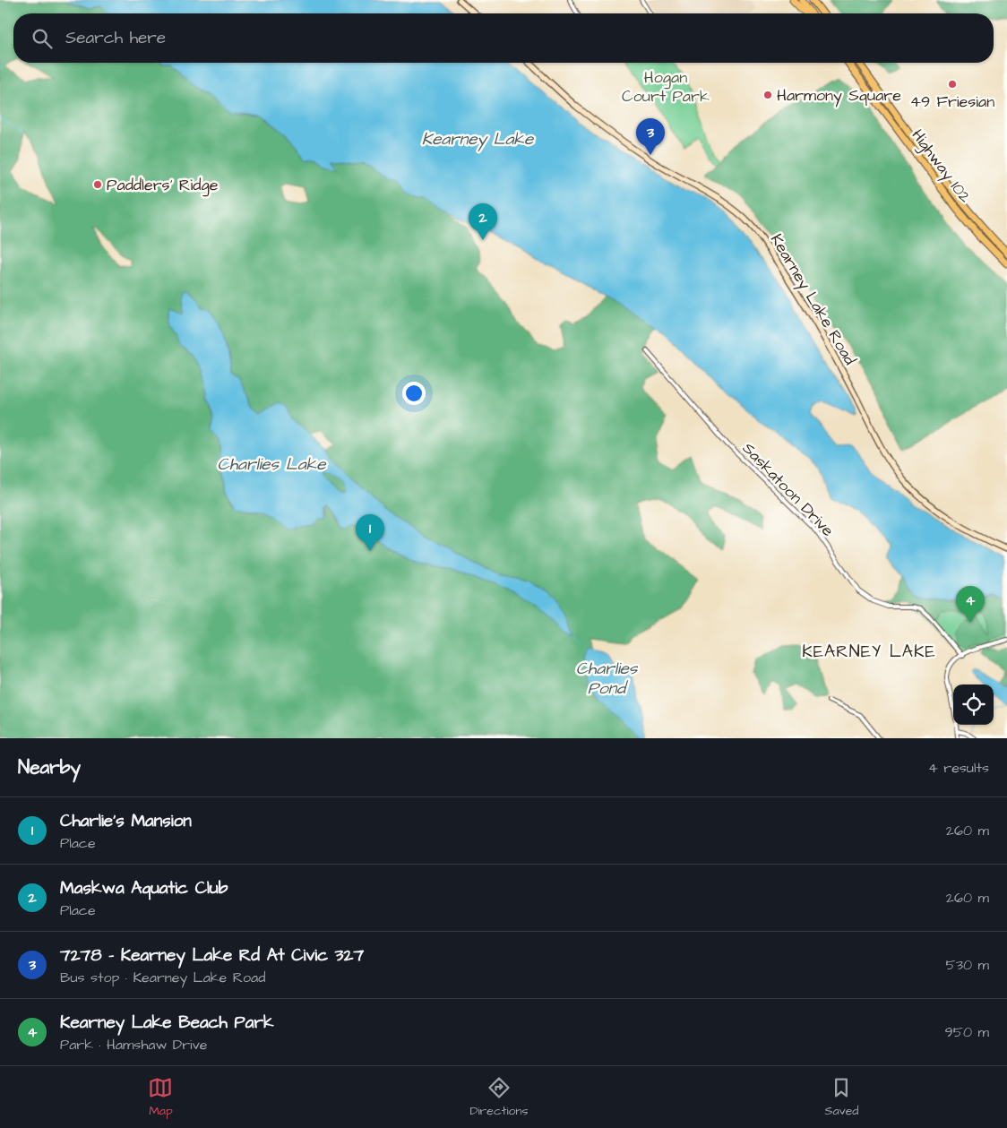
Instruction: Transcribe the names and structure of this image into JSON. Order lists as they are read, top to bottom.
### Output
{
  "streets": {
    "highway": ["Highway 102"],
    "main road": ["Kearney Lake Road"],
    "street": ["Saskatoon Drive"]
  },
  "districts": ["KEARNEY LAKE"],
  "water": ["Kearney Lake", "Charlies Lake", "Charlies Pond"],
  "parks": ["Hogan Court Park"],
  "places": ["49 Friesian", "Harmony Square", "Paddlers' Ridge"],
  "page": {
    "search": "Search here",
    "pins": [
      "3",
      "2",
      "1",
      "4"
    ],
    "heading": ["Nearby", "4 results"],
    "list": [
      {
        "mark": "1",
        "name": "Charlie's Mansion",
        "note": "Place",
        "value": "260 m"
      },
      {
        "mark": "2",
        "name": "Maskwa Aquatic Club",
        "note": "Place",
        "value": "260 m"
      },
      {
        "mark": "3",
        "name": "7278 - Kearney Lake Rd At Civic 327",
        "note": "Bus stop · Kearney Lake Road",
        "value": "530 m"
      },
      {
        "mark": "4",
        "name": "Kearney Lake Beach Park",
        "note": "Park · Hamshaw Drive",
        "value": "950 m"
      }
    ],
    "nav": ["Map", "Directions", "Saved"]
  }
}
